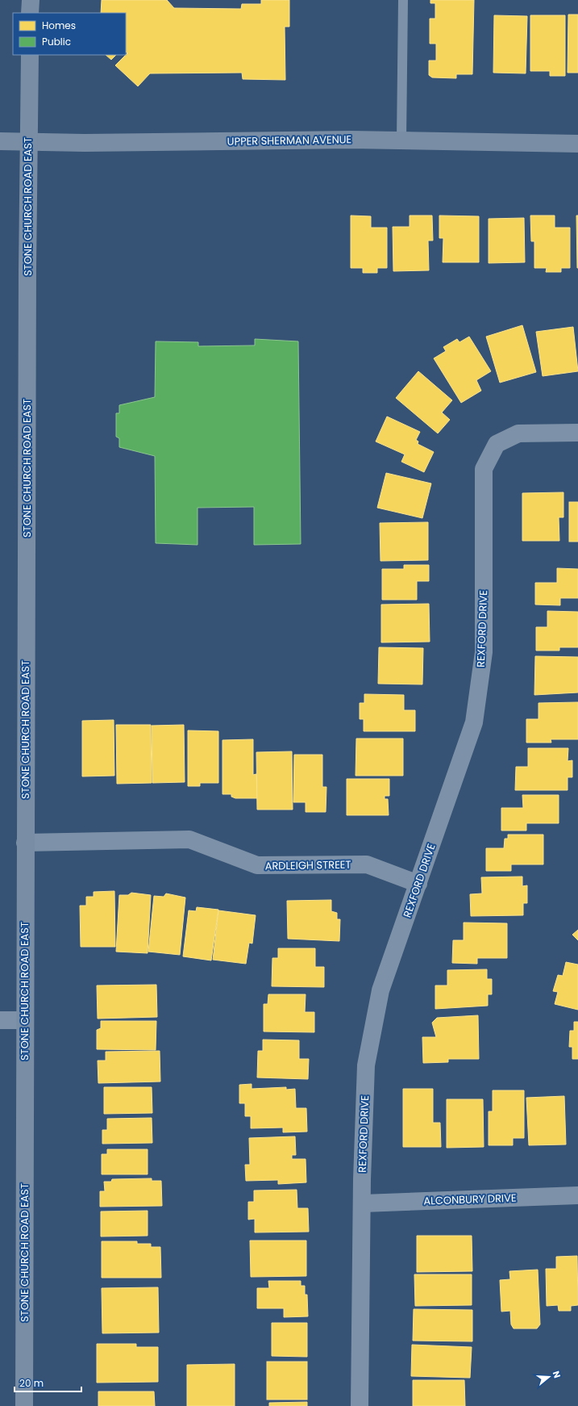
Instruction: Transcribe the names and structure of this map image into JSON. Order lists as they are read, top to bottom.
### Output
{
  "streets": {
    "main road": ["UPPER SHERMAN AVENUE", "STONE CHURCH ROAD EAST"],
    "street": ["REXFORD DRIVE", "ARDLEIGH STREET", "ALCONBURY DRIVE"]
  },
  "crossings": [
    ["UPPER SHERMAN AVENUE", "STONE CHURCH ROAD EAST"],
    ["STONE CHURCH ROAD EAST", "ARDLEIGH STREET"],
    ["REXFORD DRIVE", "ARDLEIGH STREET"],
    ["REXFORD DRIVE", "ALCONBURY DRIVE"]
  ],
  "legend": ["Homes", "Public"],
  "scale_bar": "20 m",
  "north": "right"
}
